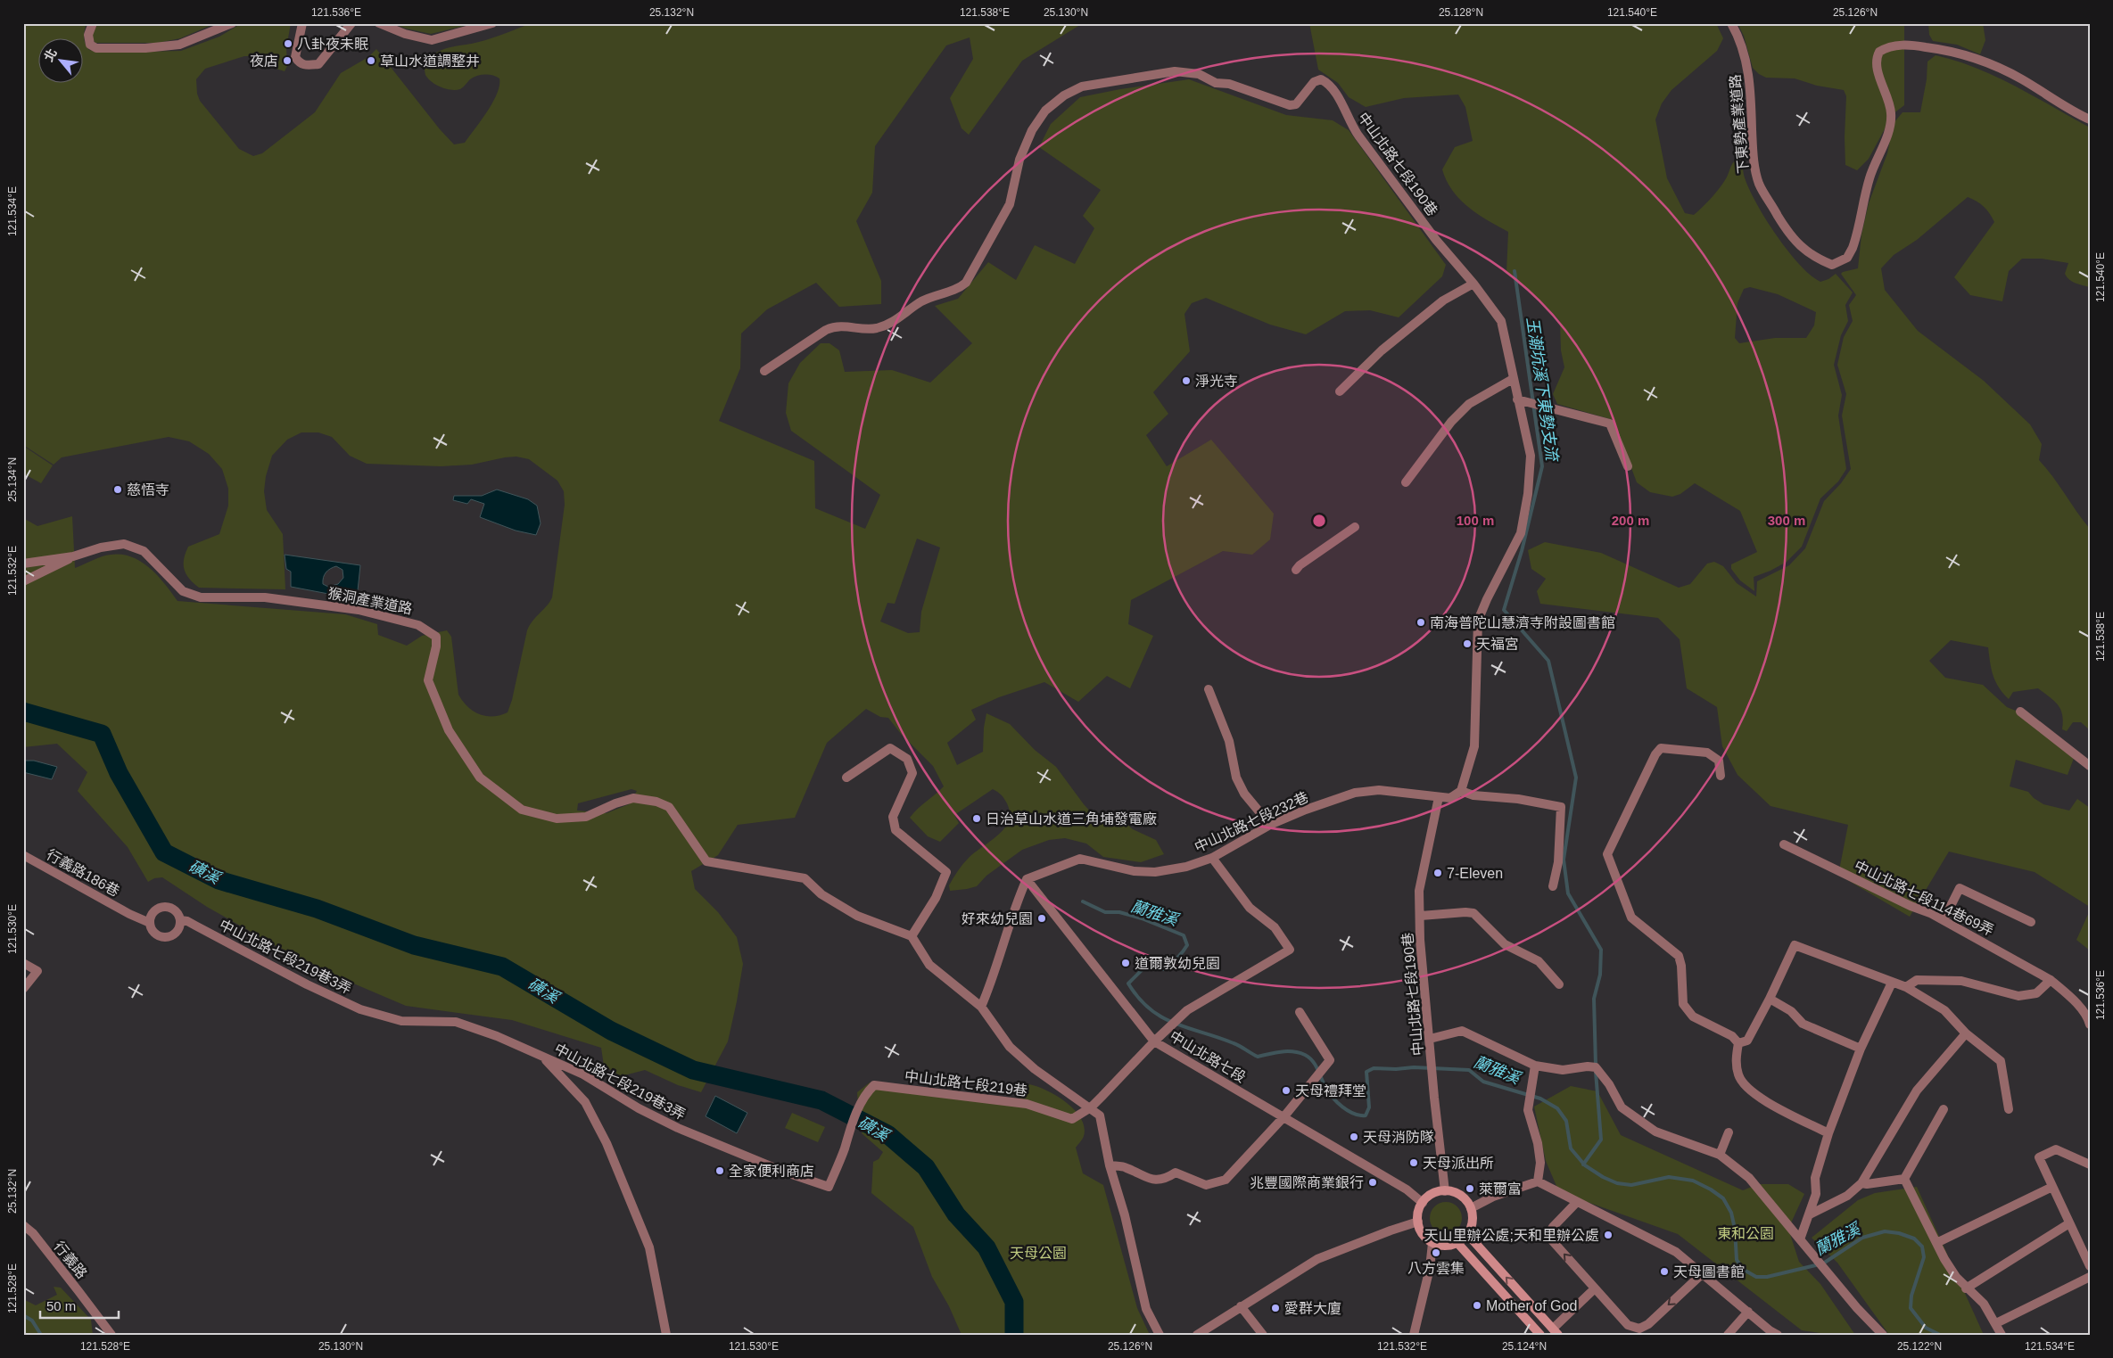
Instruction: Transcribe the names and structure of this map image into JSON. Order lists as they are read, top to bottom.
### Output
{
  "streets": {
    "street": [
      "下東勢產業道路",
      "中山北路七段190巷",
      "猴洞產業道路",
      "中山北路七段232巷",
      "行義路186巷",
      "中山北路七段114巷69弄",
      "中山北路七段219巷3弄",
      "中山北路七段",
      "中山北路七段219巷",
      "行義路"
    ]
  },
  "crossings": [
    ["中山北路七段190巷", "中山北路七段232巷"],
    ["中山北路七段190巷", "中山北路七段"],
    ["猴洞產業道路", "中山北路七段219巷"],
    ["中山北路七段232巷", "中山北路七段"],
    ["中山北路七段232巷", "中山北路七段219巷"],
    ["行義路186巷", "中山北路七段219巷3弄"],
    ["中山北路七段219巷3弄", "中山北路七段219巷"],
    ["中山北路七段", "中山北路七段219巷"]
  ],
  "water": ["玉潮坑溪下東勢支流", "磺溪", "蘭雅溪"],
  "parks": ["東和公園", "天母公園"],
  "places": [
    "八卦夜未眠",
    "夜店",
    "草山水道調整井",
    "淨光寺",
    "慈悟寺",
    "南海普陀山慧濟寺附設圖書館",
    "天福宮",
    "日治草山水道三角埔發電廠",
    "7-Eleven",
    "好來幼兒園",
    "道爾敦幼兒園",
    "天母禮拜堂",
    "天母消防隊",
    "天母派出所",
    "全家便利商店",
    "兆豐國際商業銀行",
    "萊爾富",
    "天山里辦公處;天和里辦公處",
    "八方雲集",
    "天母圖書館",
    "Mother of God",
    "愛群大廈"
  ],
  "scale_bar": "50 m",
  "north": "top left",
  "coordinates": [
    "121.536°E",
    "25.132°N",
    "121.538°E",
    "25.130°N",
    "25.128°N",
    "121.540°E",
    "25.126°N",
    "121.534°E",
    "25.134°N",
    "121.532°E",
    "121.530°E",
    "121.528°E",
    "25.124°N",
    "25.122°N"
  ],
  "rings": ["100 m", "200 m", "300 m"]
}
